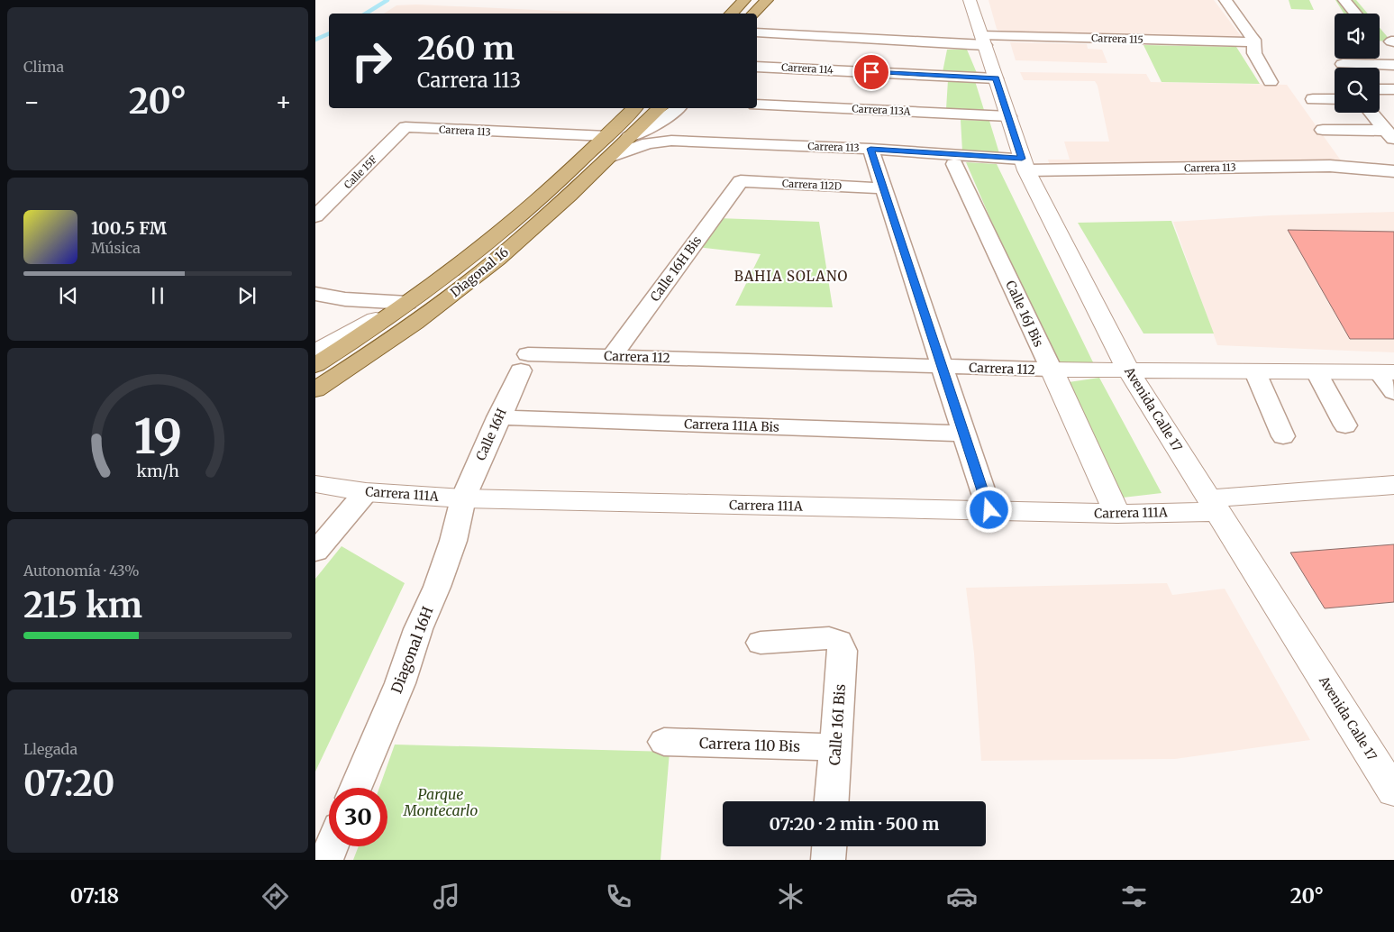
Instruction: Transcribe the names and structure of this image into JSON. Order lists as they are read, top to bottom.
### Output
{
  "streets": {
    "main road": ["Diagonal 16"],
    "street": [
      "Carrera 115",
      "Carrera 114",
      "Carrera 113A",
      "Carrera 113",
      "Calle 15F",
      "Carrera 112D",
      "Calle 16H Bis",
      "Calle 16J Bis",
      "Carrera 112",
      "Avenida Calle 17",
      "Carrera 111A Bis",
      "Calle 16H",
      "Carrera 111A",
      "Diagonal 16H",
      "Calle 16I Bis",
      "Carrera 110 Bis"
    ]
  },
  "crossings": [
    ["Carrera 115", "Avenida Calle 17"],
    ["Carrera 114", "Avenida Calle 17"],
    ["Carrera 113A", "Avenida Calle 17"],
    ["Carrera 113", "Calle 15F"],
    ["Carrera 113", "Diagonal 16"],
    ["Carrera 113", "Avenida Calle 17"],
    ["Carrera 112D", "Calle 16H Bis"],
    ["Calle 16H Bis", "Carrera 112"],
    ["Calle 16J Bis", "Carrera 112"],
    ["Calle 16J Bis", "Carrera 111A"],
    ["Carrera 112", "Avenida Calle 17"],
    ["Carrera 112", "Calle 16H"],
    ["Avenida Calle 17", "Carrera 111A"],
    ["Carrera 111A Bis", "Calle 16H"],
    ["Calle 16H", "Carrera 111A"],
    ["Calle 16H", "Diagonal 16H"],
    ["Carrera 111A", "Diagonal 16H"],
    ["Calle 16I Bis", "Carrera 110 Bis"]
  ],
  "districts": ["BAHIA SOLANO"],
  "parks": ["Parque Montecarlo"],
  "page": {
    "tile": [
      "Clima",
      ["Autonomía · 43%", "215 km"],
      ["Llegada", "07:20"]
    ],
    "turn": ["260 m", "Carrera 113"],
    "heat": ["−", "20°", "+"],
    "song": ["100.5 FM", "Música"],
    "limit": "30",
    "trip": "07:20 · 2 min · 500 m",
    "tabs": ["07:18", "20°"],
    "gauge": ["19", "km/h"]
  }
}
